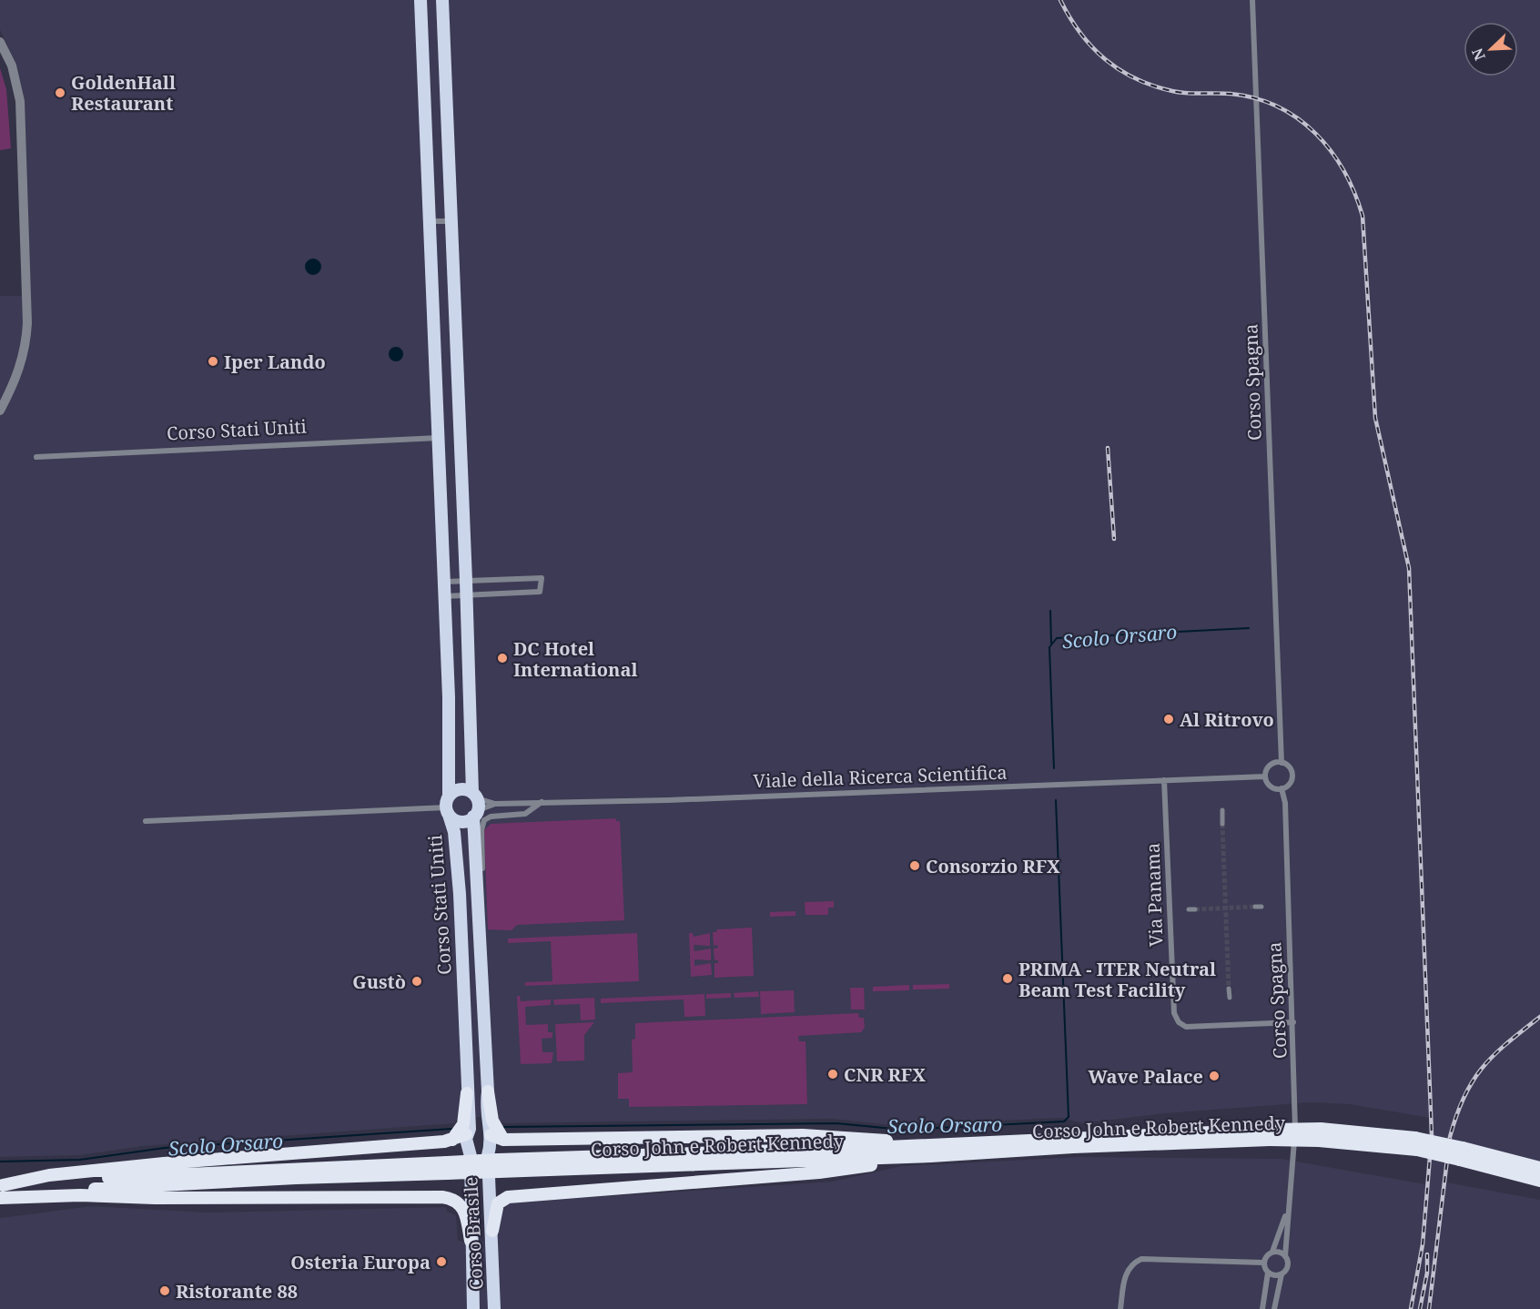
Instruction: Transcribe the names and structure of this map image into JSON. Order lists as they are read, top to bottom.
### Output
{
  "streets": {
    "highway": ["Corso John e Robert Kennedy"],
    "main road": ["Corso Stati Uniti", "Corso Brasile"],
    "street": ["Corso Spagna", "Viale della Ricerca Scientifica", "Via Panama"]
  },
  "crossings": [
    ["Corso Spagna", "Viale della Ricerca Scientifica"],
    ["Corso Spagna", "Via Panama"],
    ["Corso Stati Uniti", "Corso Brasile"],
    ["Viale della Ricerca Scientifica", "Via Panama"],
    ["Corso John e Robert Kennedy", "Corso Brasile"]
  ],
  "water": ["Scolo Orsaro"],
  "places": [
    "GoldenHall Restaurant",
    "Iper Lando",
    "DC Hotel International",
    "Al Ritrovo",
    "Consorzio RFX",
    "PRIMA - ITER Neutral Beam Test Facility",
    "Gustò",
    "CNR RFX",
    "Wave Palace",
    "Osteria Europa",
    "Ristorante 88"
  ],
  "north": "bottom left"
}
